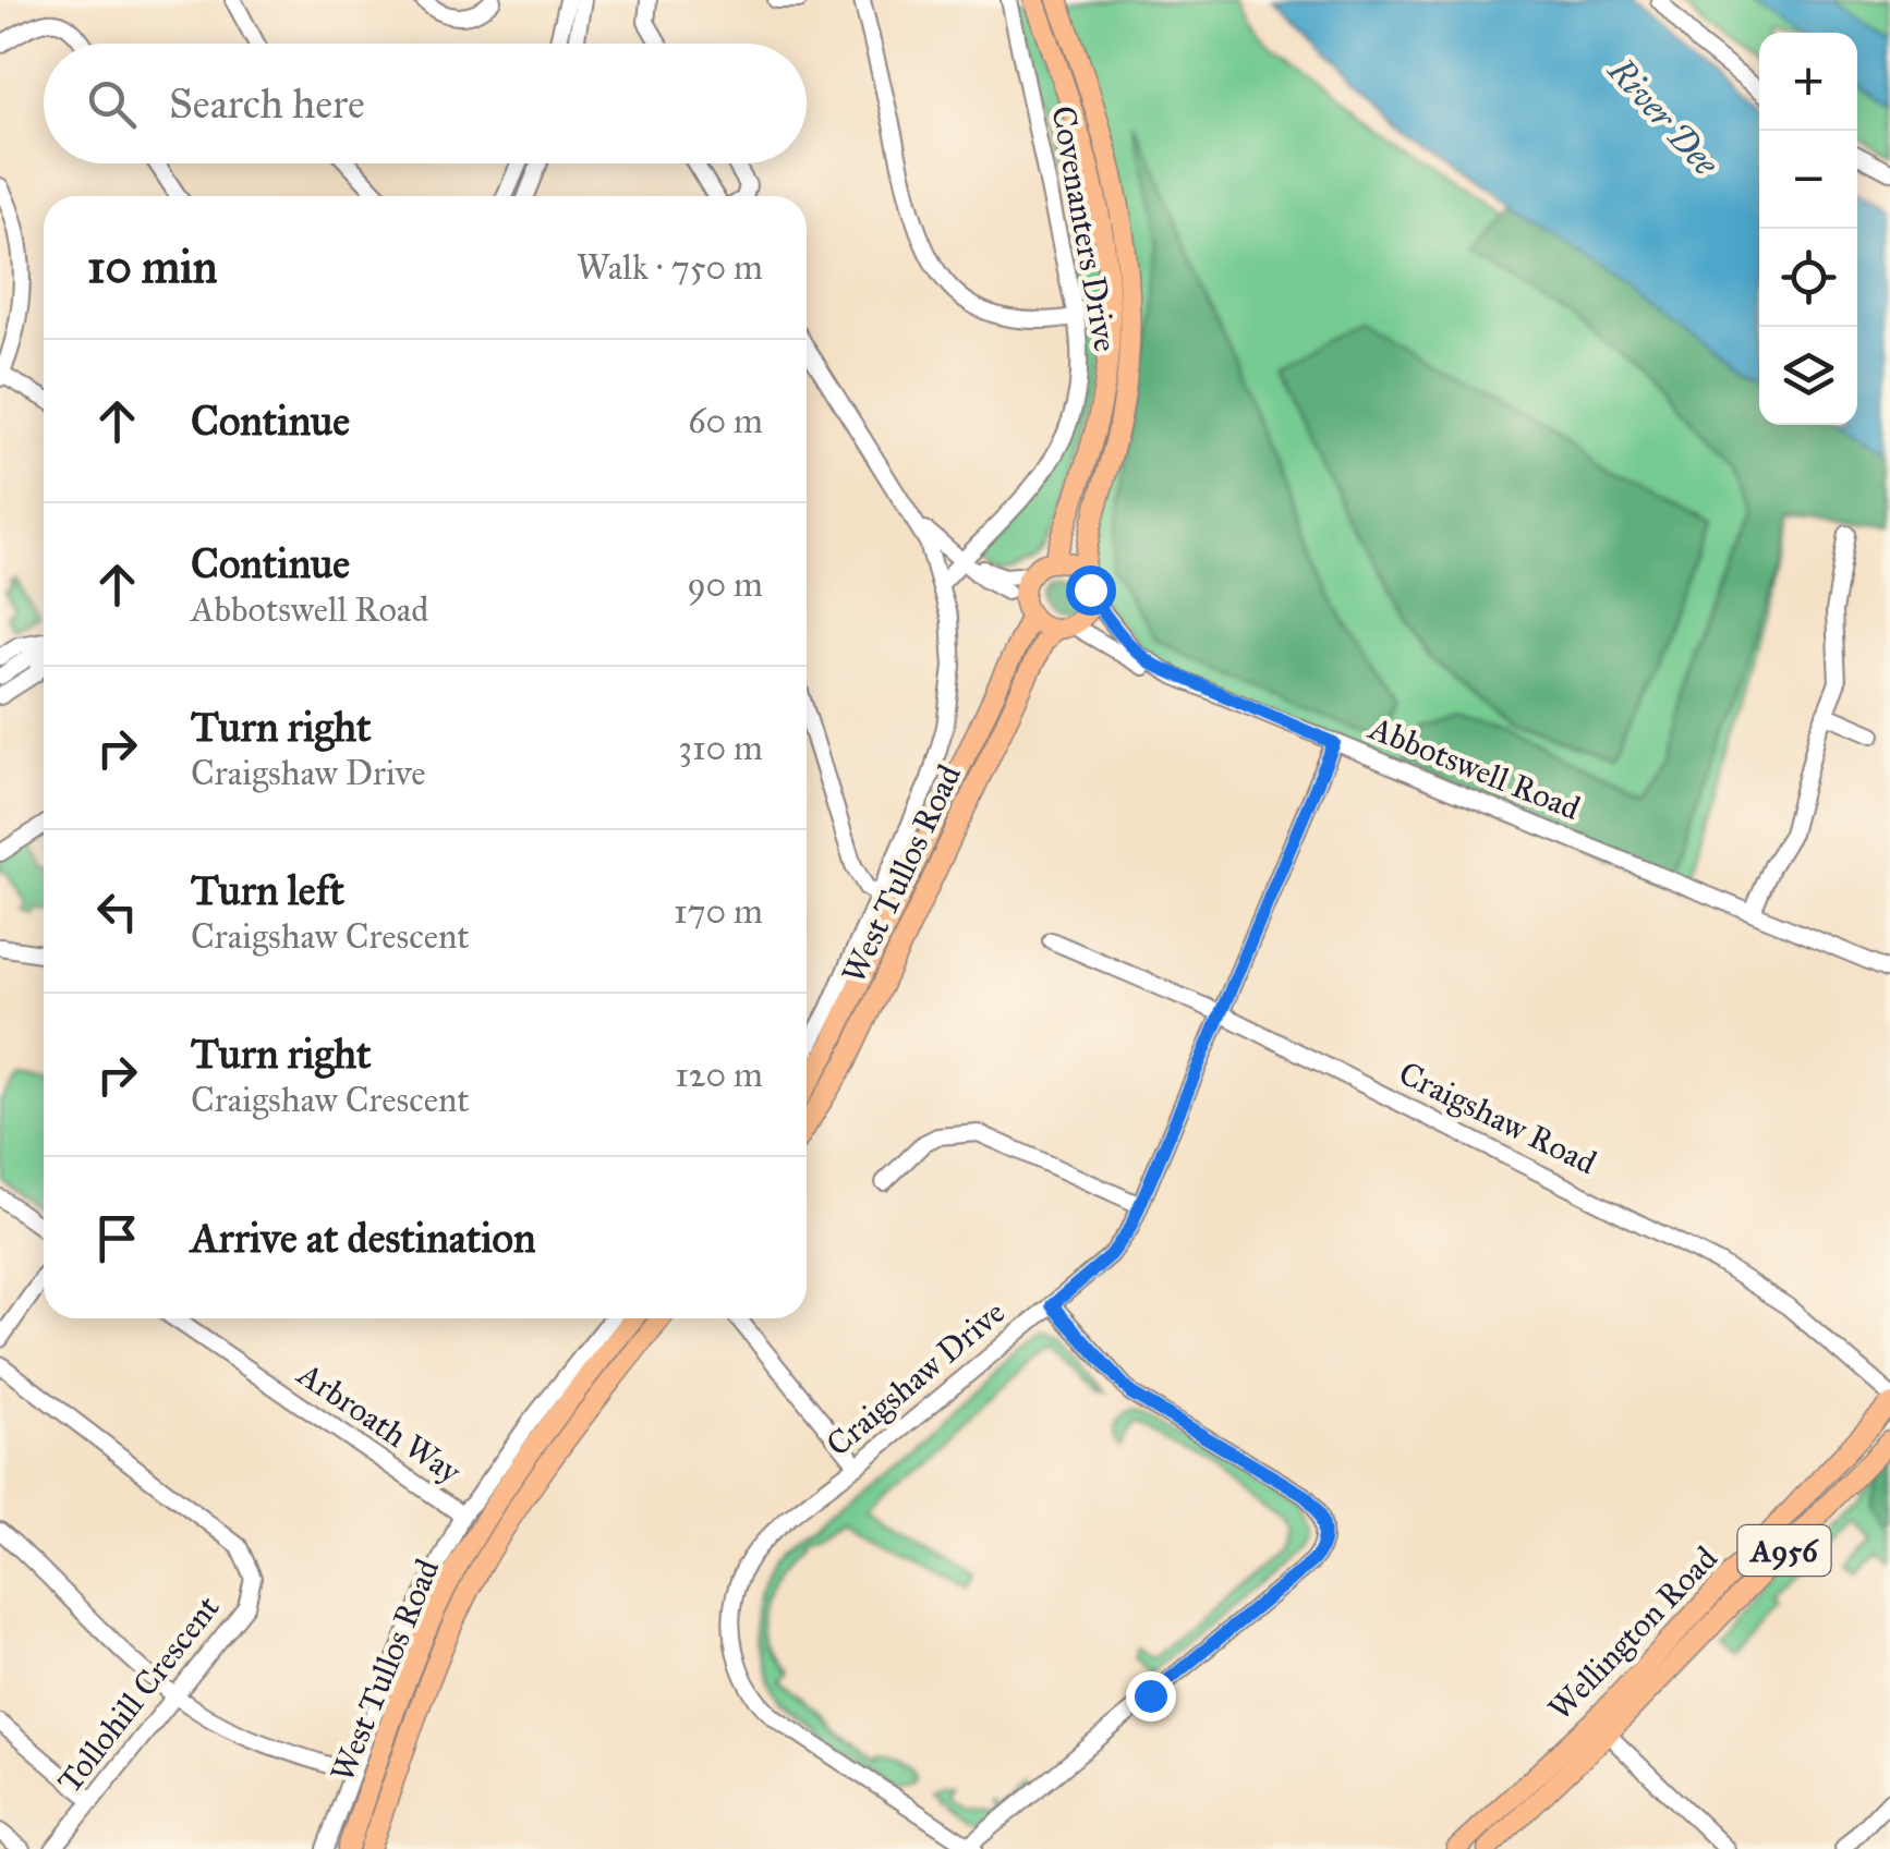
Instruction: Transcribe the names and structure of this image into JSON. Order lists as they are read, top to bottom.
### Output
{
  "streets": {
    "main road": ["West Tullos Road", "A956", "Wellington Road"],
    "street": [
      "Covenanters Drive",
      "Abbotswell Road",
      "Craigshaw Road",
      "Craigshaw Drive",
      "Arbroath Way",
      "Tollohill Crescent"
    ]
  },
  "crossings": [
    ["Abbotswell Road", "Craigshaw Drive"],
    ["Craigshaw Road", "Craigshaw Drive"]
  ],
  "water": ["River Dee"],
  "page": {
    "map_buttons": ["+", "−"],
    "search": "Search here",
    "heading": ["10 min", "Walk · 750 m"],
    "list": [
      ["Continue", "60 m"],
      ["Continue", "Abbotswell Road", "90 m"],
      ["Turn right", "Craigshaw Drive", "310 m"],
      ["Turn left", "Craigshaw Crescent", "170 m"],
      ["Turn right", "Craigshaw Crescent", "120 m"],
      "Arrive at destination"
    ]
  }
}
